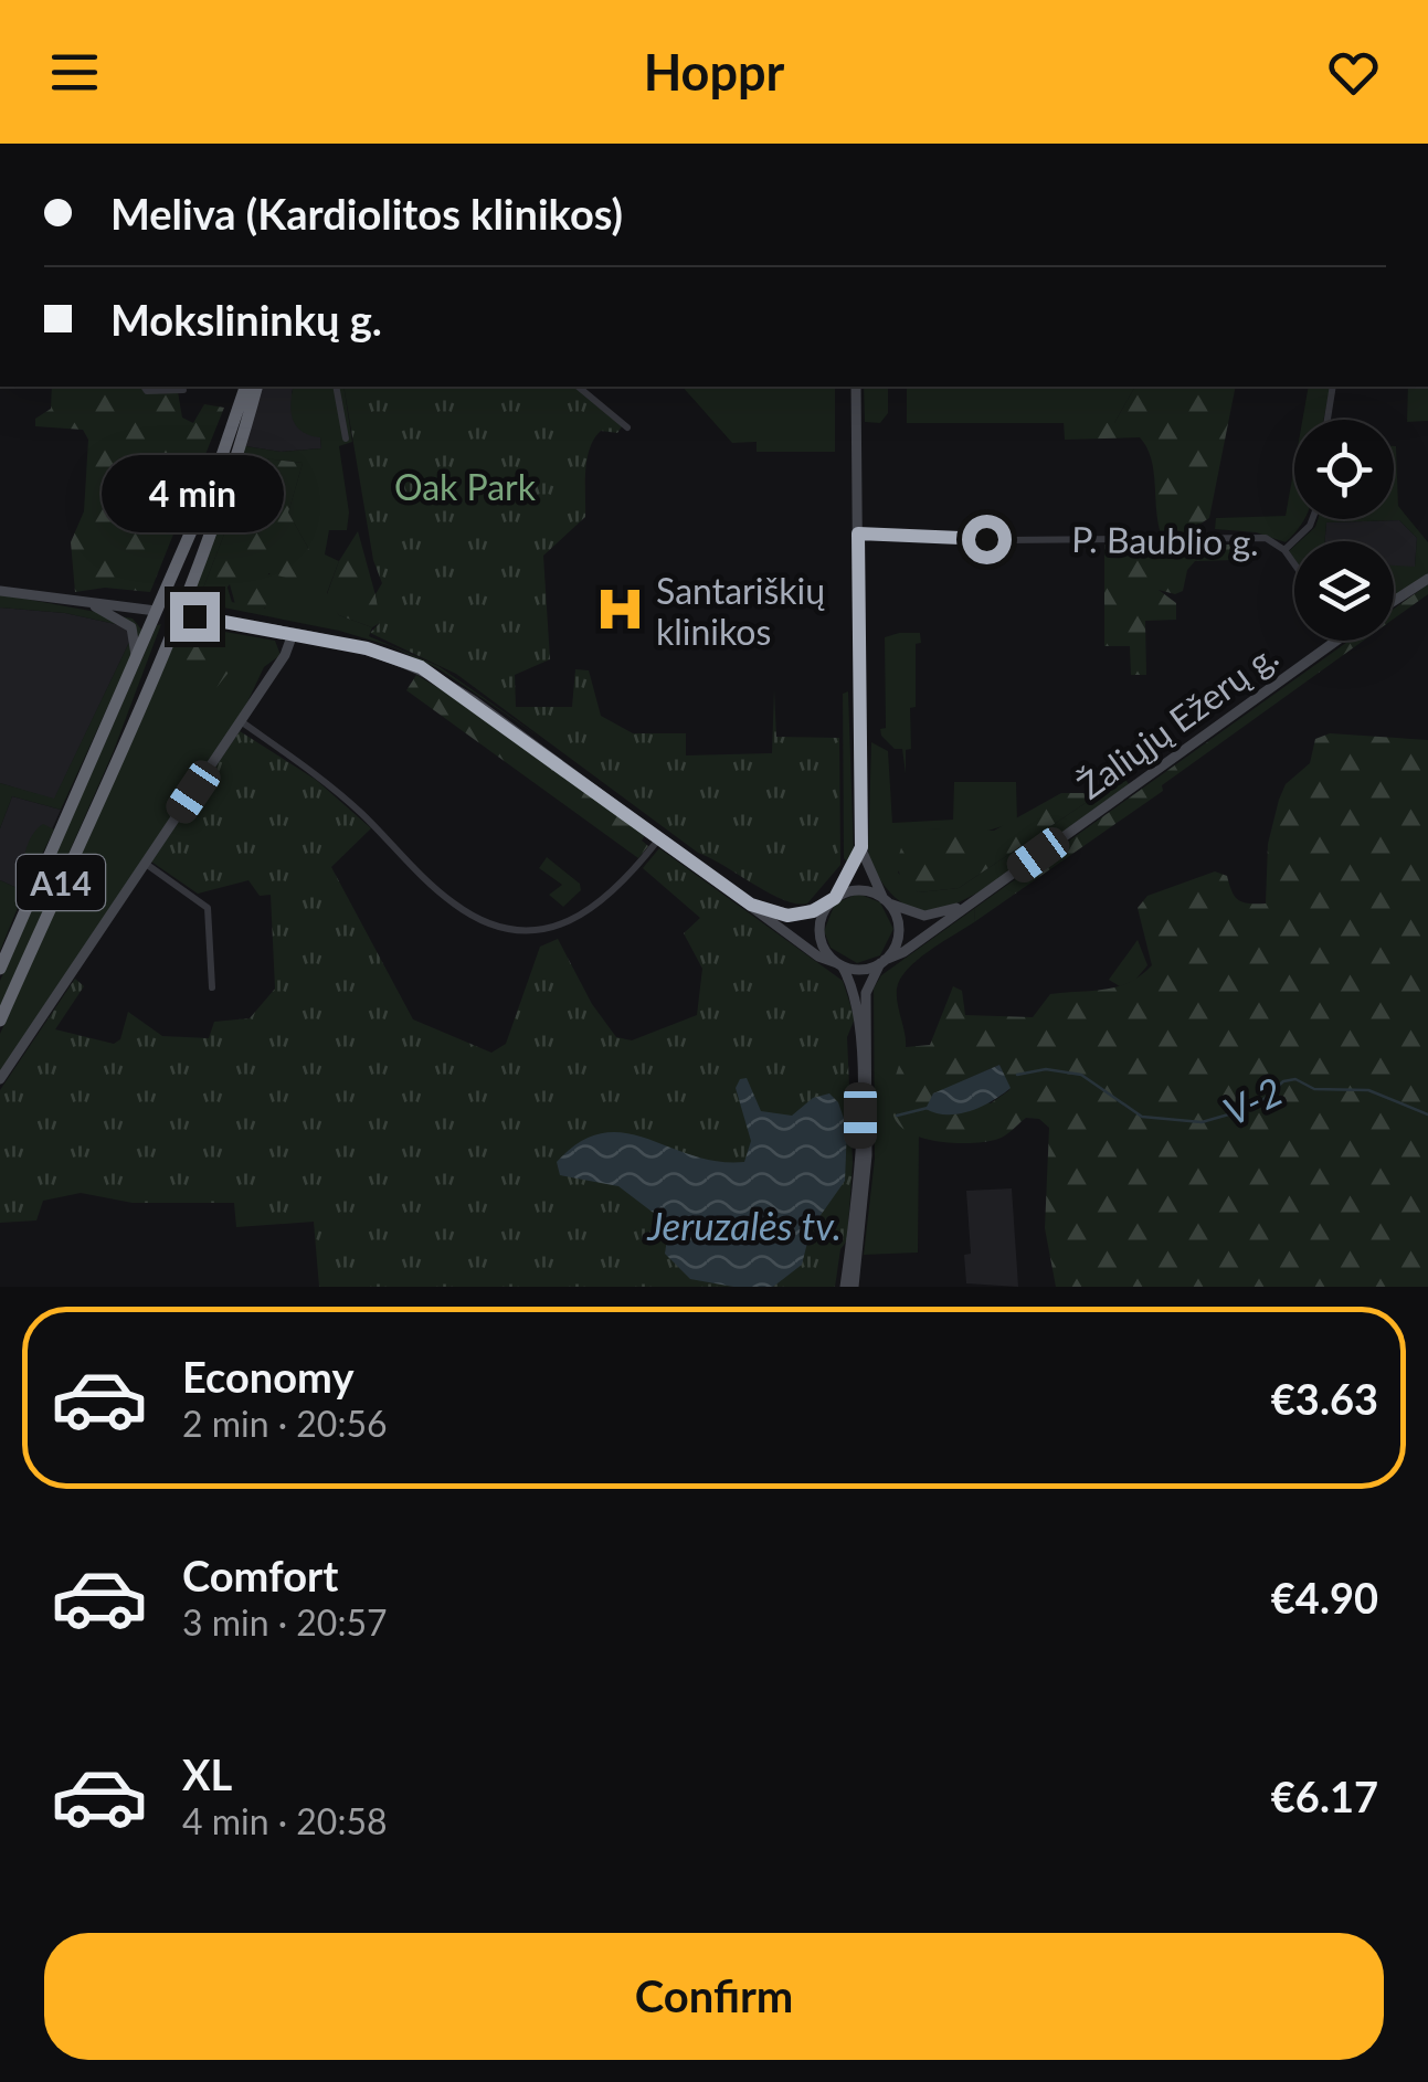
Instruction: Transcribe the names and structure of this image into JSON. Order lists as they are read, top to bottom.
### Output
{
  "streets": {
    "highway": ["A14"],
    "main road": ["Žaliųjų Ežerų g."],
    "street": ["P. Baublio g."]
  },
  "water": ["V-2", "Jeruzalės tv."],
  "parks": ["Oak Park"],
  "places": {
    "hospital": ["Santariškių klinikos"]
  },
  "page": {
    "header": "Hoppr",
    "banner": ["Meliva (Kardiolitos klinikos)", "Mokslininkų g."],
    "bubble": "4 min",
    "list": [
      {
        "name": "Economy",
        "note": "2 min · 20:56",
        "value": "€3.63"
      },
      {
        "name": "Comfort",
        "note": "3 min · 20:57",
        "value": "€4.90"
      },
      {
        "name": "XL",
        "note": "4 min · 20:58",
        "value": "€6.17"
      }
    ],
    "buttons": "Confirm"
  }
}
